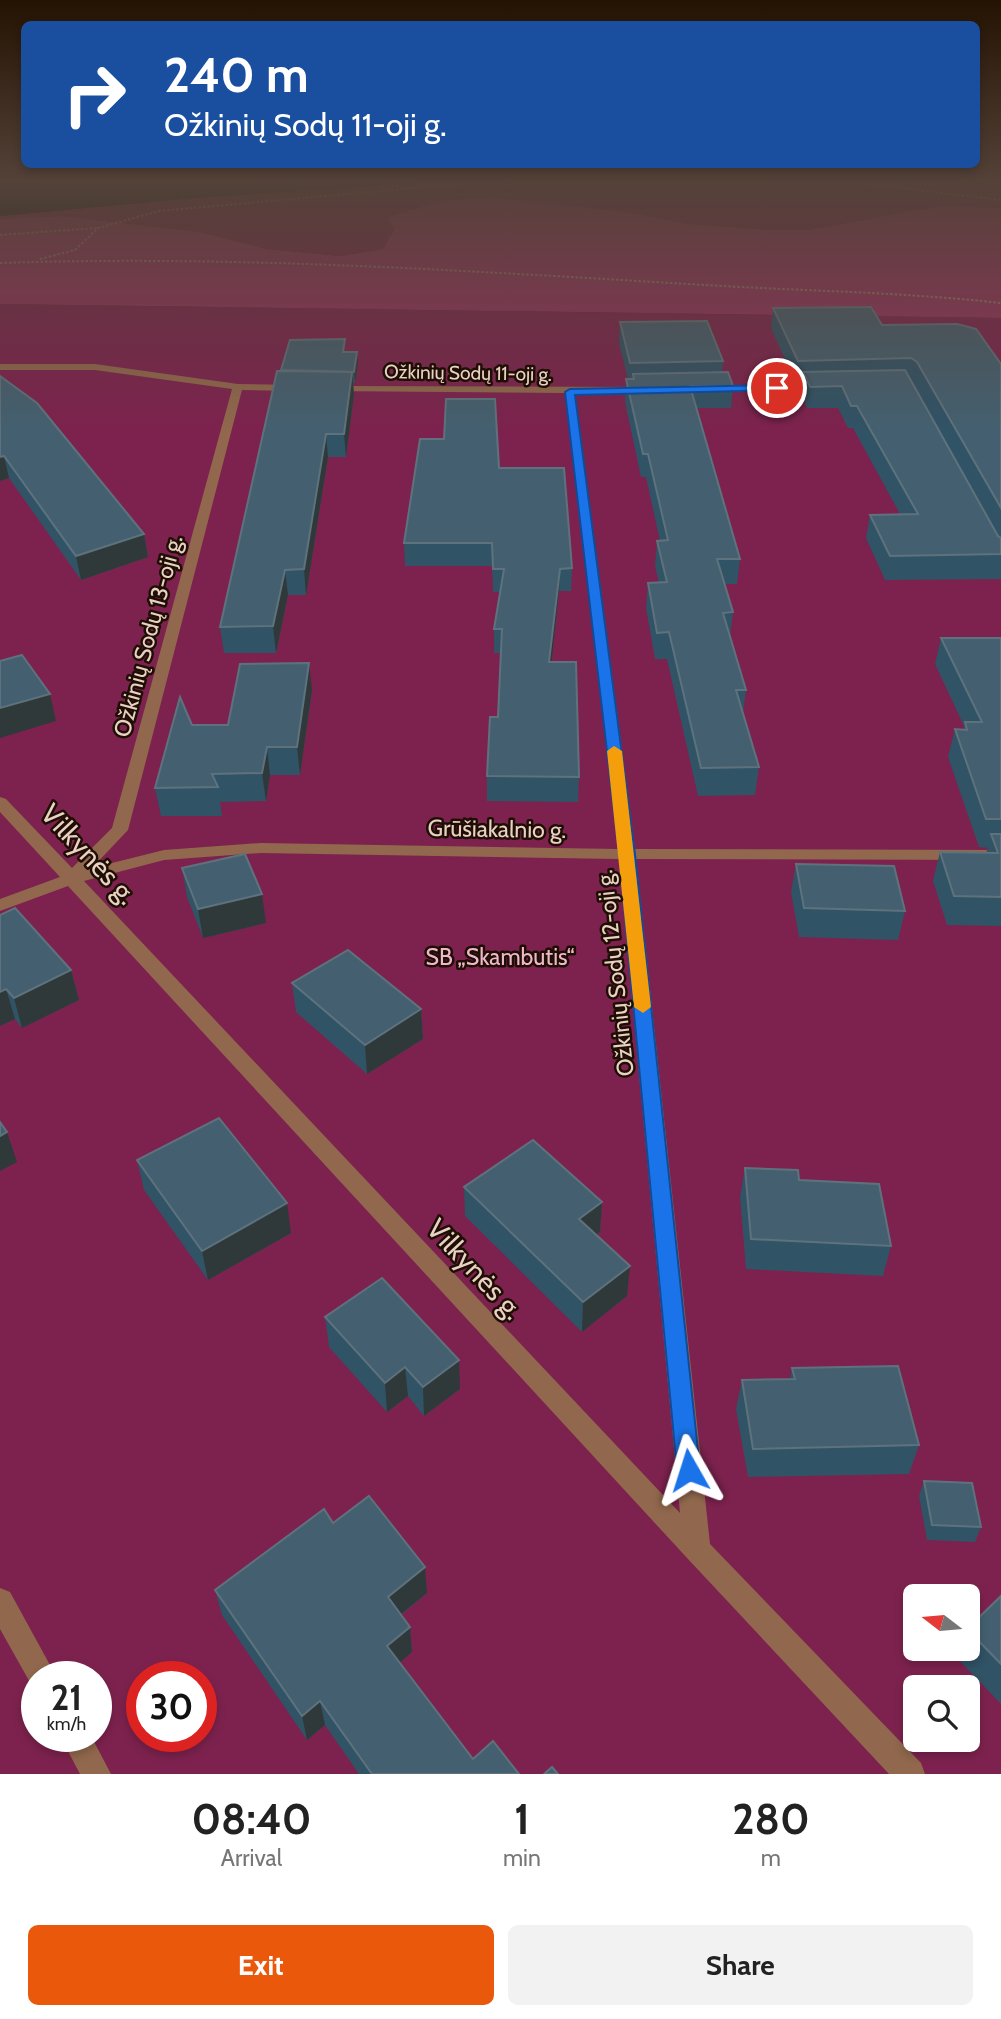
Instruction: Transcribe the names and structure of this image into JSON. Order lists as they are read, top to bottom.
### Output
{
  "streets": {
    "street": [
      "Ožkinių Sodų 11-oji g.",
      "Ožkinių Sodų 13-oji g.",
      "Grūšiakalnio g.",
      "Vilkynės g.",
      "Ožkinių Sodų 12-oji g."
    ]
  },
  "crossings": [
    ["Ožkinių Sodų 11-oji g.", "Ožkinių Sodų 12-oji g."],
    ["Ožkinių Sodų 13-oji g.", "Grūšiakalnio g."],
    ["Ožkinių Sodų 13-oji g.", "Vilkynės g."],
    ["Grūšiakalnio g.", "Vilkynės g."],
    ["Grūšiakalnio g.", "Ožkinių Sodų 12-oji g."],
    ["Vilkynės g.", "Ožkinių Sodų 12-oji g."]
  ],
  "parks": ["SB „Skambutis“"],
  "north": "left",
  "page": {
    "turn": ["240 m", "Ožkinių Sodų 11-oji g."],
    "speed": "21 km/h",
    "limit": "30",
    "eta": [
      "08:40",
      "Arrival",
      "1",
      "min",
      "280",
      "m"
    ],
    "buttons": ["Exit", "Share"]
  }
}
